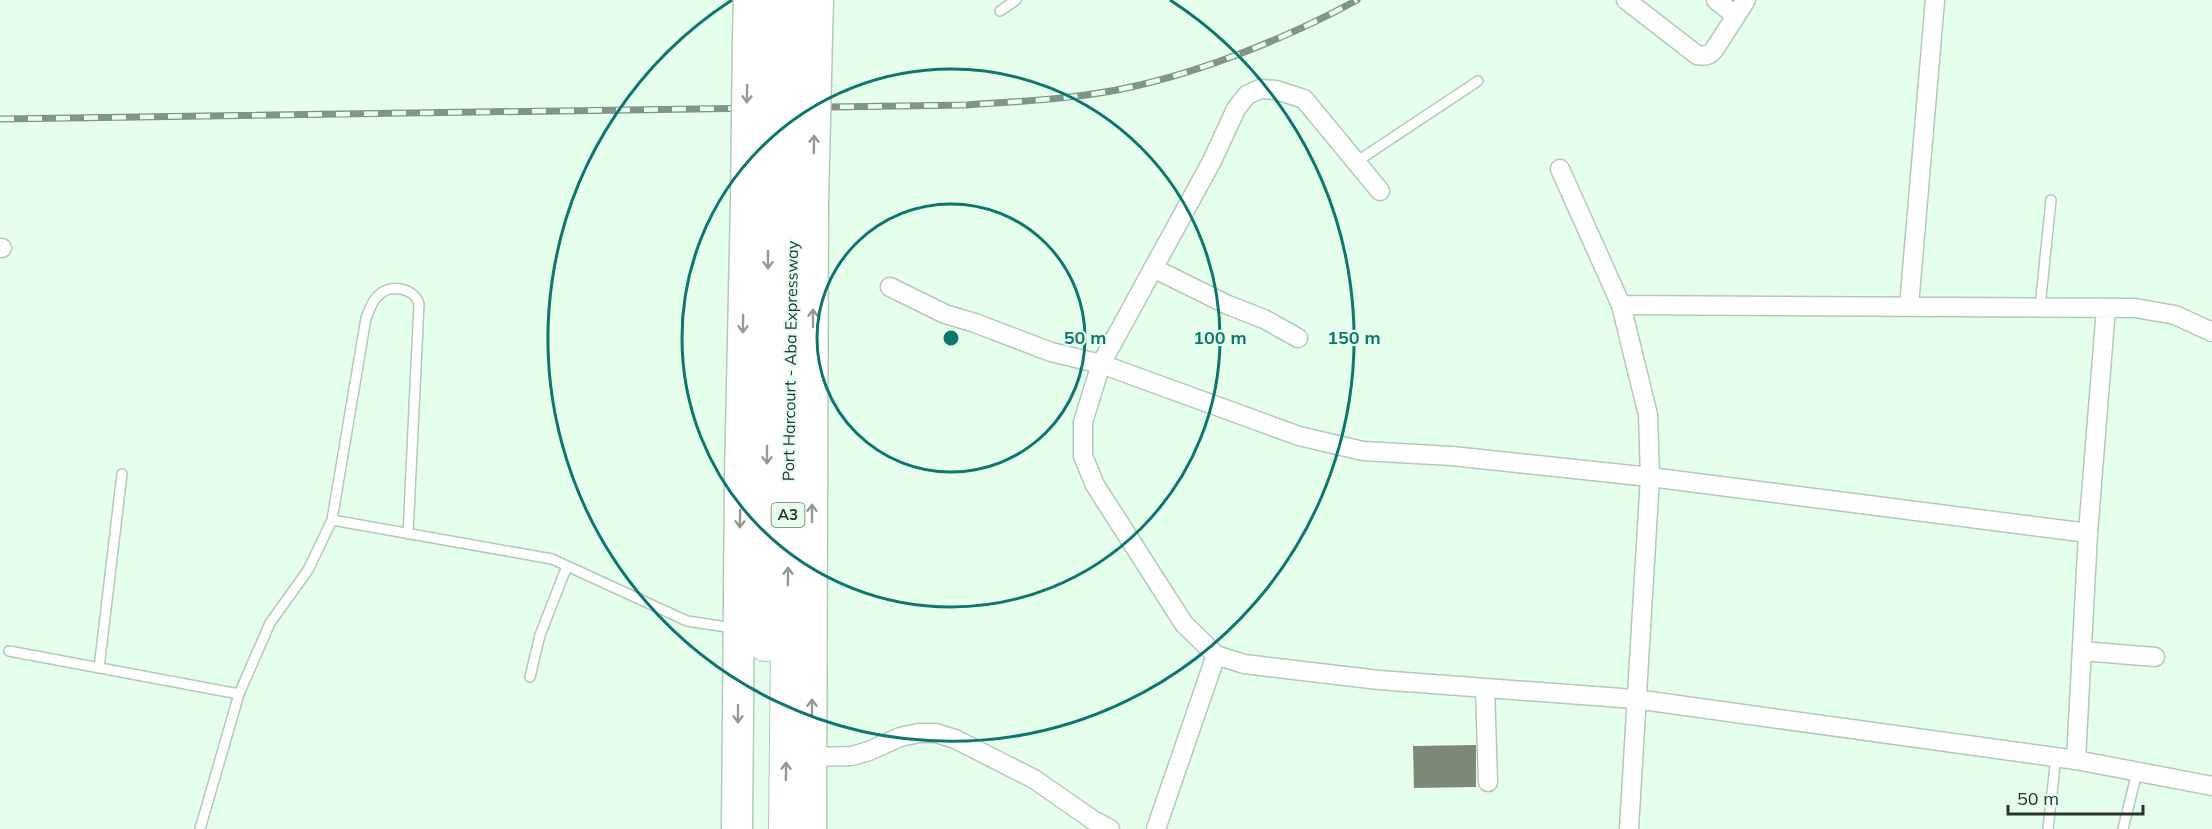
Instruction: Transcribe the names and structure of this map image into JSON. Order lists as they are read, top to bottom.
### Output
{
  "streets": {
    "highway": ["Port Harcourt - Aba Expressway", "A3"]
  },
  "scale_bar": "50 m",
  "rings": ["50 m", "100 m", "150 m"]
}
